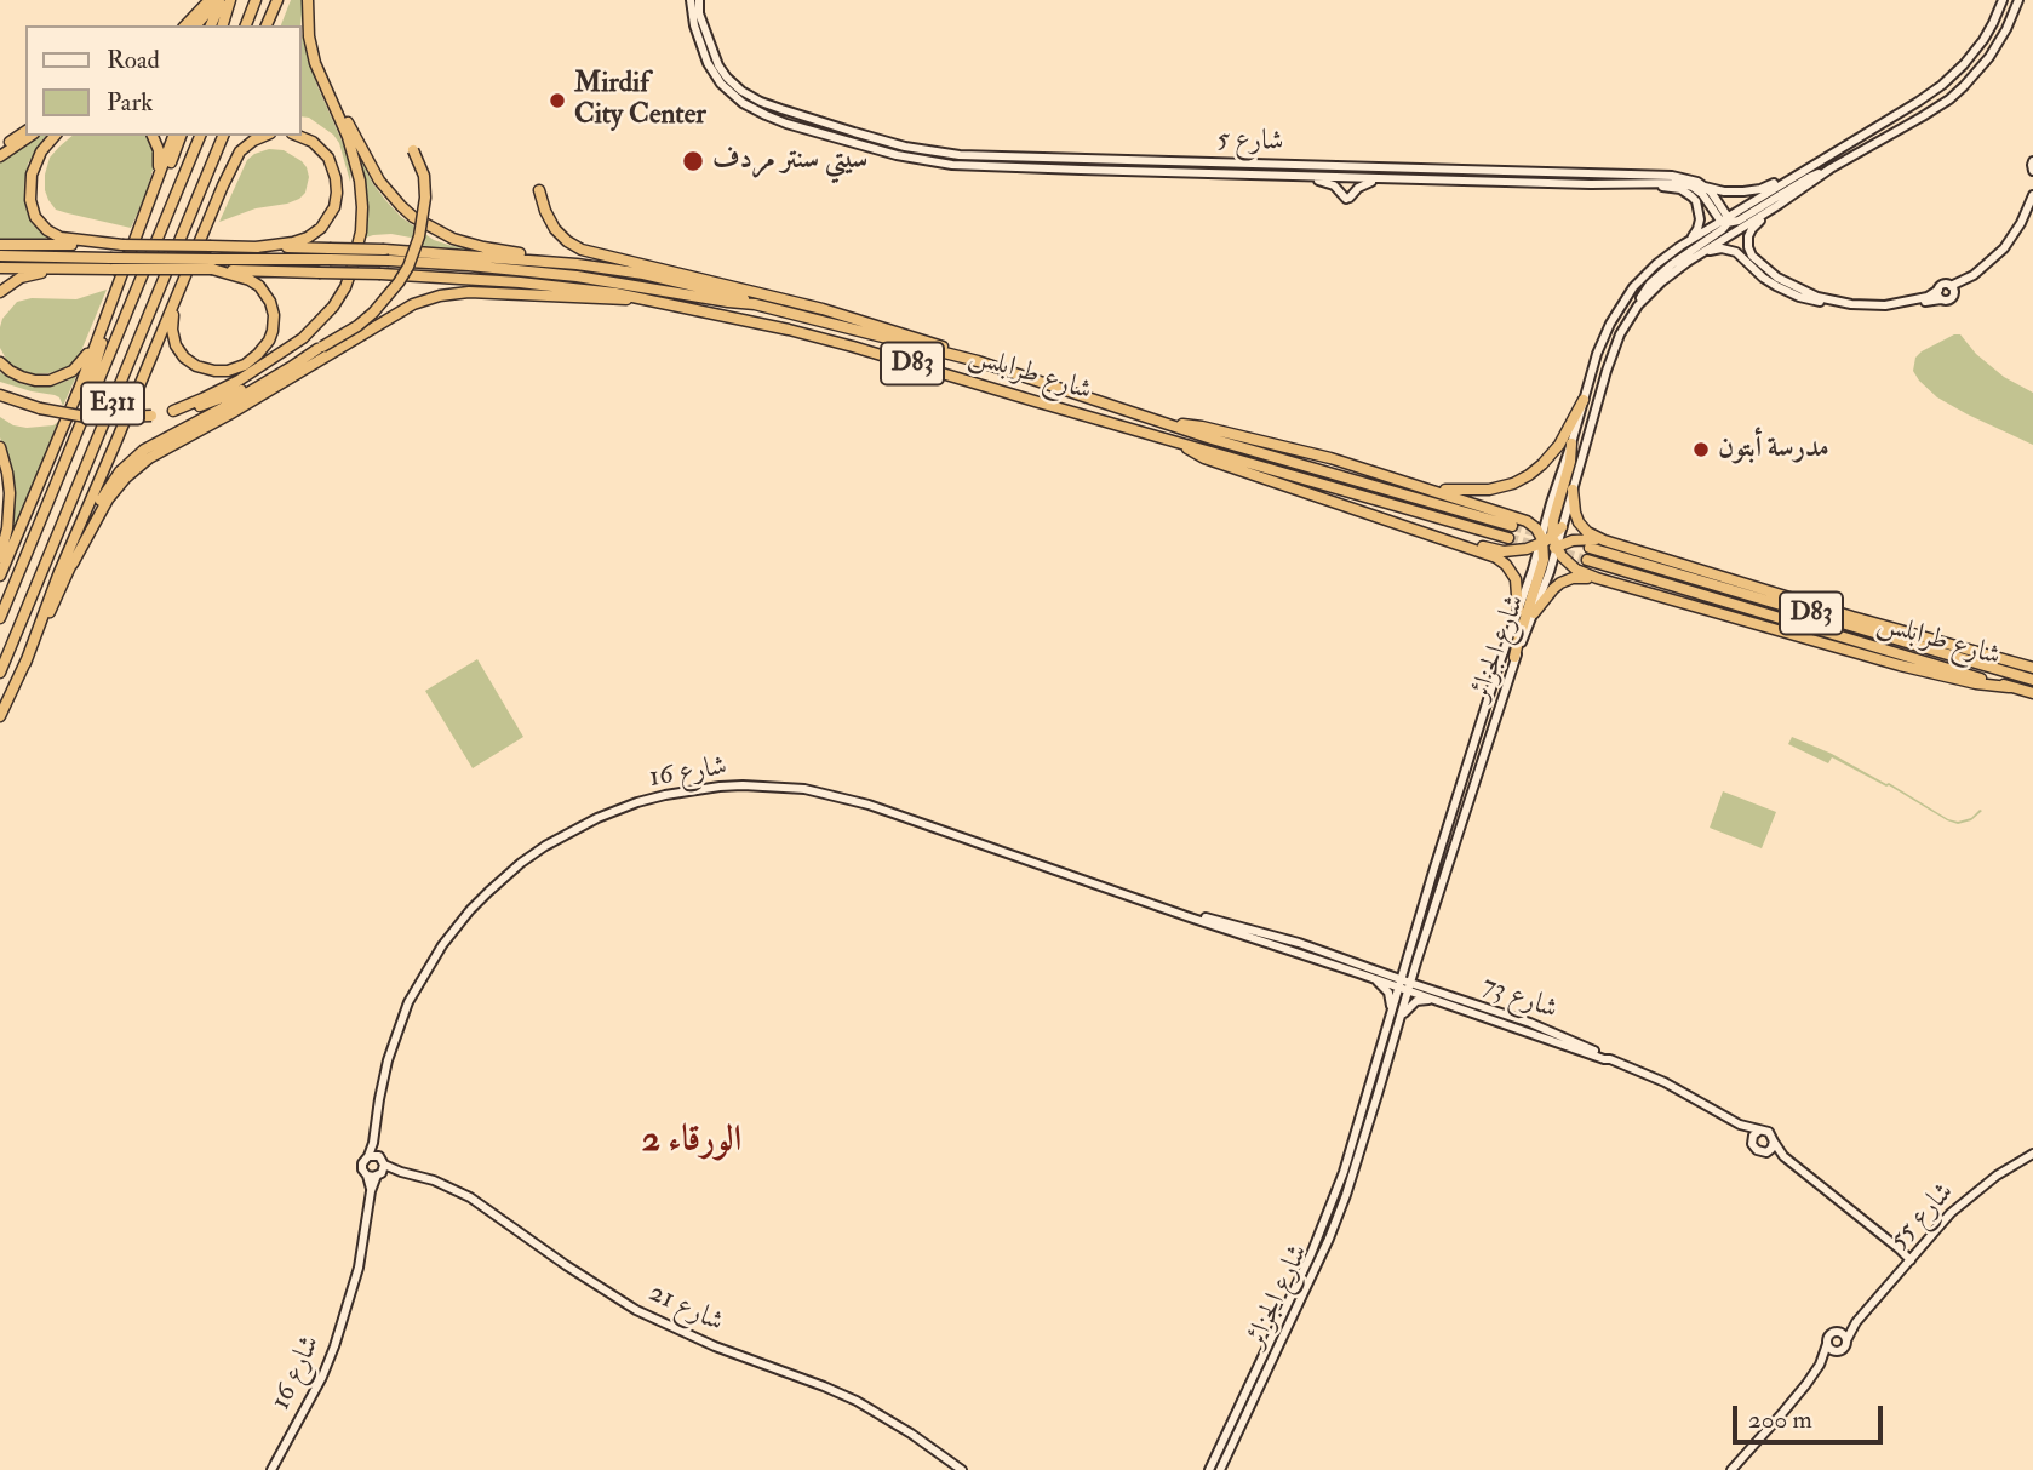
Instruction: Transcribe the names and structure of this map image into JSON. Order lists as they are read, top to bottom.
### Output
{
  "streets": {
    "highway": ["D83", "شارع طرابلس", "E311"],
    "street": [
      "شارع 5",
      "شارع الجزائر",
      "شارع 16",
      "شارع 73",
      "شارع 55",
      "شارع 21"
    ]
  },
  "crossings": [
    ["شارع الجزائر", "شارع 16"],
    ["شارع الجزائر", "شارع 73"],
    ["شارع 16", "شارع 73"],
    ["شارع 16", "شارع 21"]
  ],
  "districts": ["الورقاء 2"],
  "places": ["Mirdif City Center", "سيتي سنتر مردف", "مدرسة أبتون"],
  "legend": ["Road", "Park"],
  "scale_bar": "200 m"
}
